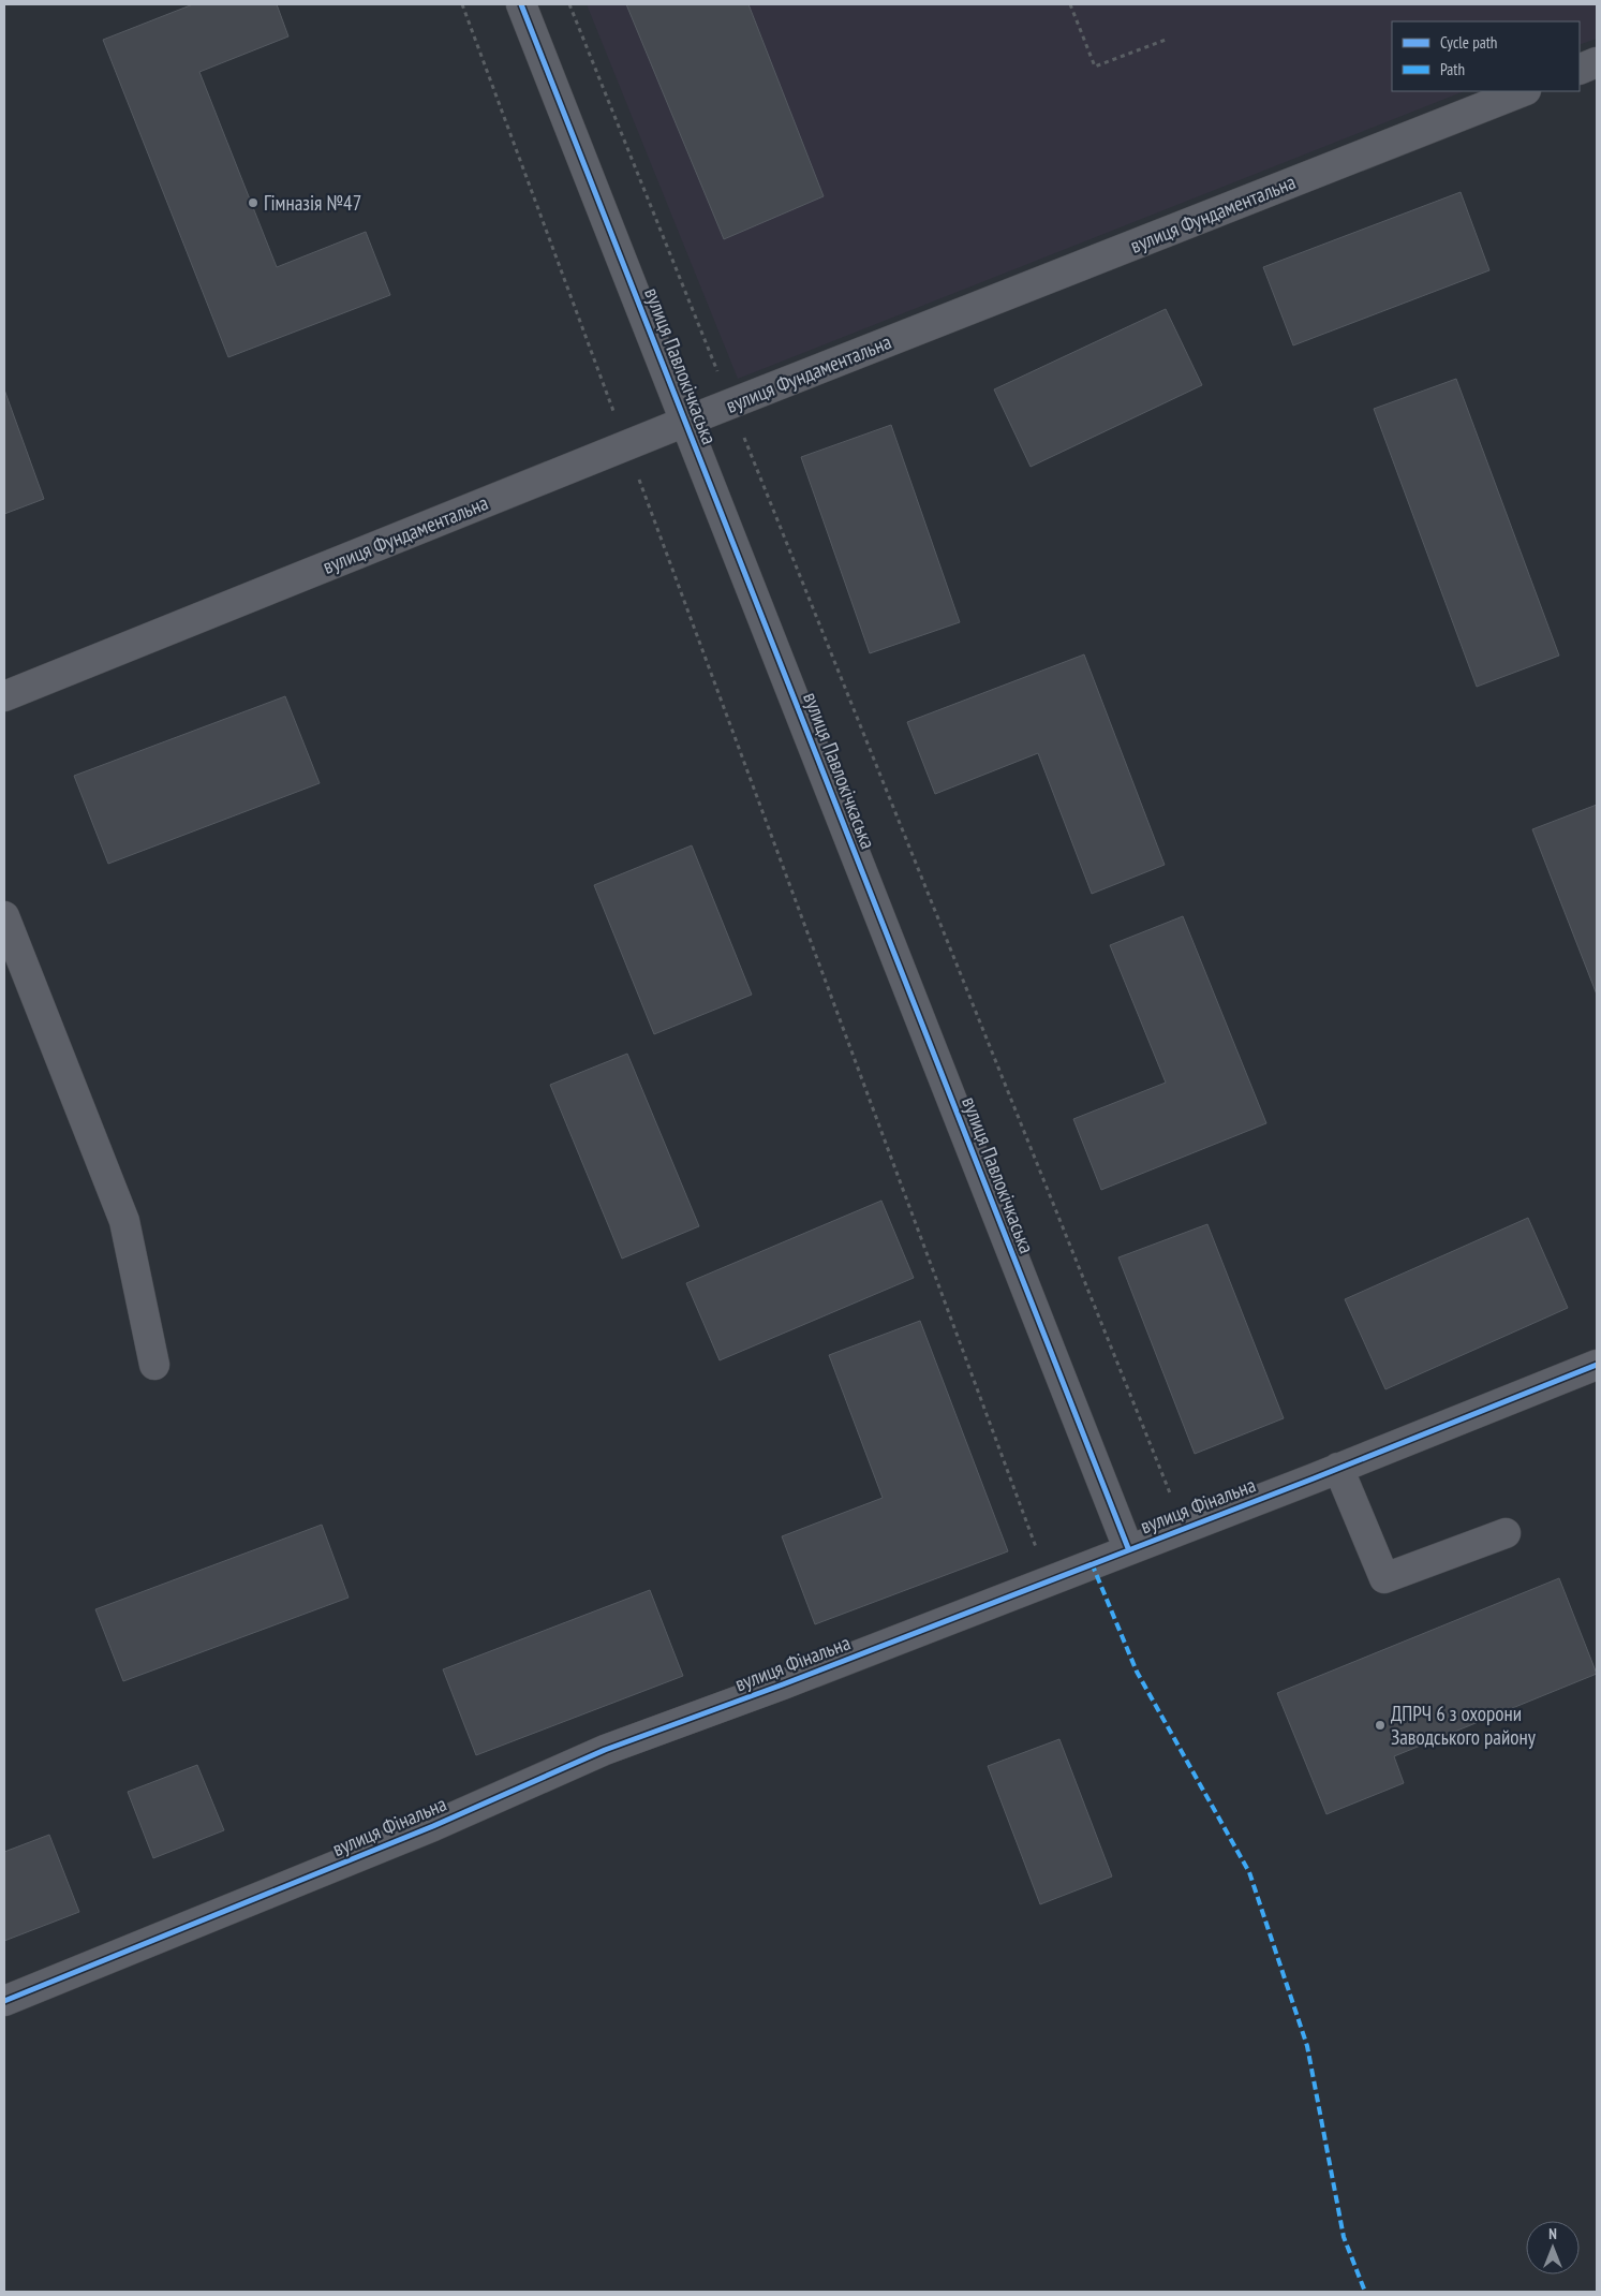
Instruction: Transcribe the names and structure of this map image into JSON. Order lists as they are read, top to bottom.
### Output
{
  "streets": {
    "street": ["вулиця Фундаментальна", "вулиця Павлокічкаська", "вулиця Фінальна"]
  },
  "crossings": [
    ["вулиця Фундаментальна", "вулиця Павлокічкаська"],
    ["вулиця Павлокічкаська", "вулиця Фінальна"]
  ],
  "places": ["Гімназія №47", "ДПРЧ 6 з охорони Заводського району"],
  "legend": ["Cycle path", "Path"],
  "north": "top"
}
